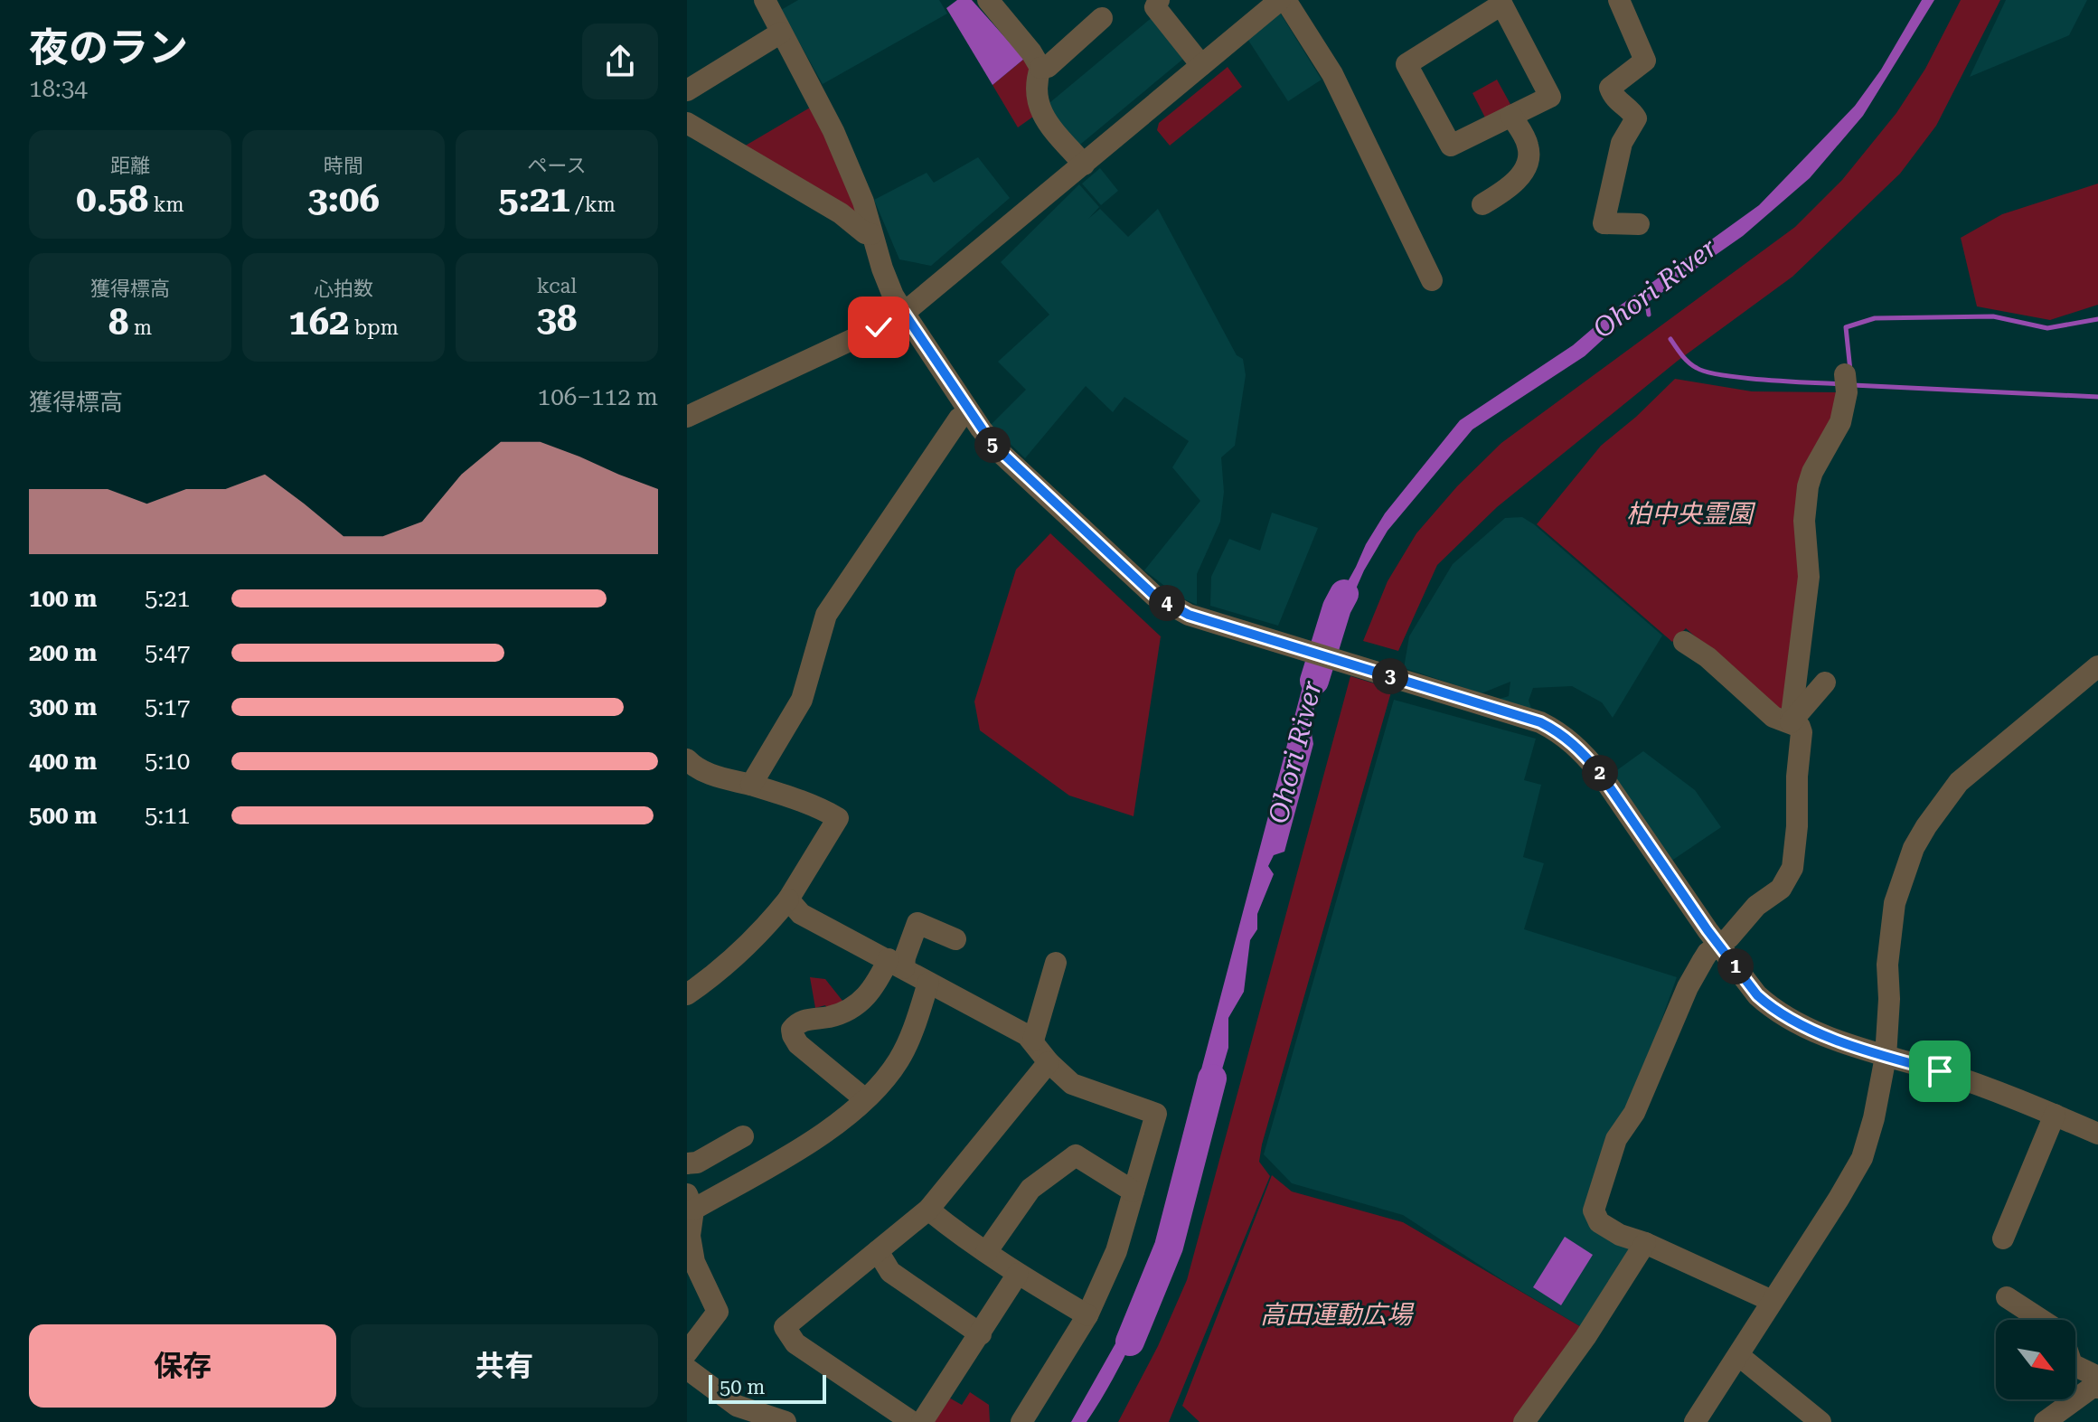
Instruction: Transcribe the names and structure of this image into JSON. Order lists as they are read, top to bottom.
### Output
{
  "water": ["Ohori River"],
  "parks": ["柏中央霊園", "高田運動広場"],
  "scale_bar": "50 m",
  "north": "bottom right",
  "page": {
    "heading": ["夜のラン", "18:34"],
    "stats": [
      ["距離", "0.58 km"],
      ["時間", "3:06"],
      ["ペース", "5:21 /km"],
      ["獲得標高", "8 m"],
      ["心拍数", "162 bpm"],
      ["kcal", "38"]
    ],
    "chart": ["獲得標高", "106–112 m"],
    "pins": [
      "5",
      "4",
      "3",
      "2",
      "1"
    ],
    "list": [
      {
        "name": "100 m",
        "note": "5:21"
      },
      {
        "name": "200 m",
        "note": "5:47"
      },
      {
        "name": "300 m",
        "note": "5:17"
      },
      {
        "name": "400 m",
        "note": "5:10"
      },
      {
        "name": "500 m",
        "note": "5:11"
      }
    ],
    "buttons": ["保存", "共有"],
    "scale": "50 m"
  }
}
